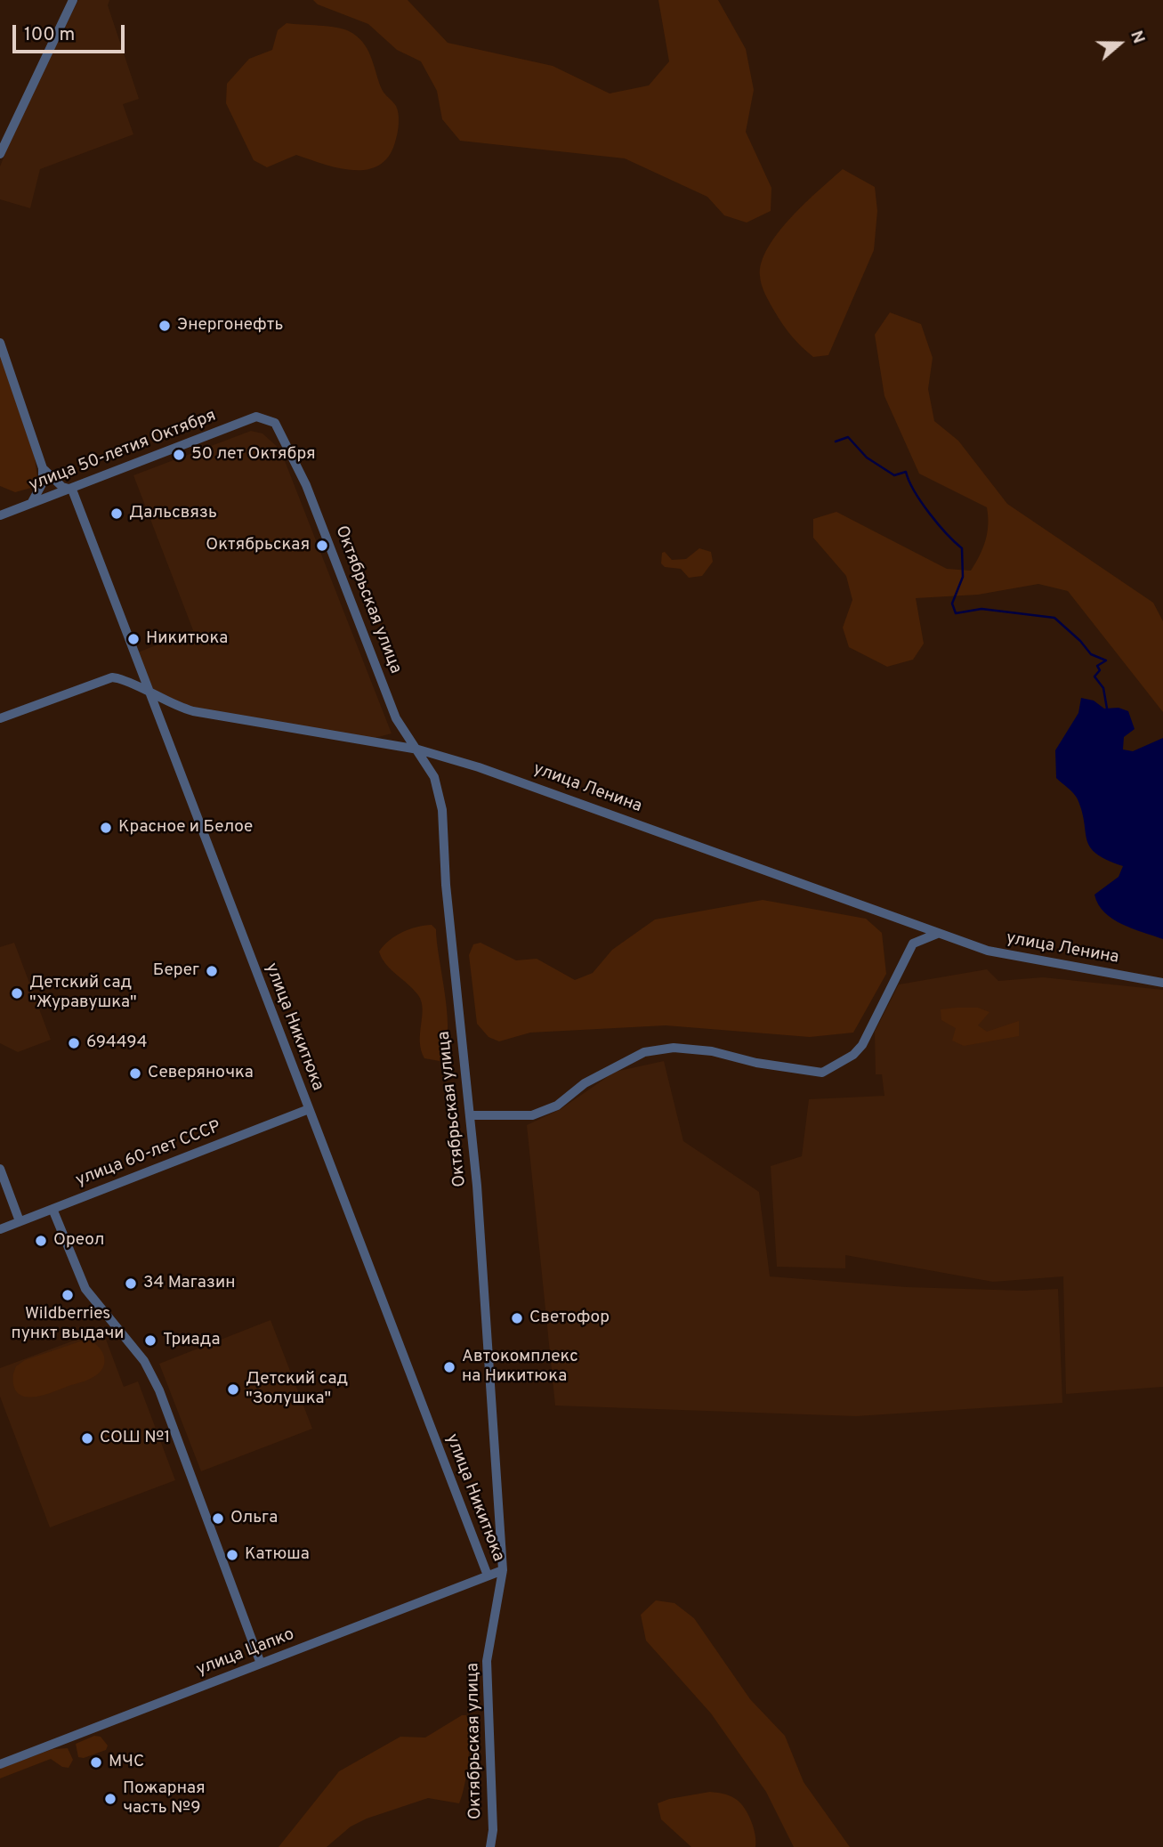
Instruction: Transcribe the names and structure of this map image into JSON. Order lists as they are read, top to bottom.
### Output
{
  "streets": {
    "street": [
      "улица 50-летия Октября",
      "Октябрьская улица",
      "улица Ленина",
      "улица Никитюка",
      "улица 60-лет СССР",
      "улица Цапко"
    ]
  },
  "crossings": [
    ["улица 50-летия Октября", "Октябрьская улица"],
    ["улица 50-летия Октября", "улица Никитюка"],
    ["Октябрьская улица", "улица Ленина"],
    ["Октябрьская улица", "улица Цапко"],
    ["улица Ленина", "улица Никитюка"],
    ["улица Никитюка", "улица 60-лет СССР"],
    ["улица Никитюка", "улица Цапко"]
  ],
  "places": [
    "Энергонефть",
    "50 лет Октября",
    "Дальсвязь",
    "Октябрьская",
    "Никитюка",
    "Красное и Белое",
    "Берег",
    "Детский сад \"Журавушка\"",
    "694494",
    "Северяночка",
    "Ореол",
    "34 Магазин",
    "Wildberries пункт выдачи",
    "Светофор",
    "Триада",
    "Автокомплекс на Никитюка",
    "Детский сад \"Золушка\"",
    "СОШ №1",
    "Ольга",
    "Катюша",
    "МЧС",
    "Пожарная часть №9"
  ],
  "scale_bar": "100 m",
  "north": "right"
}
